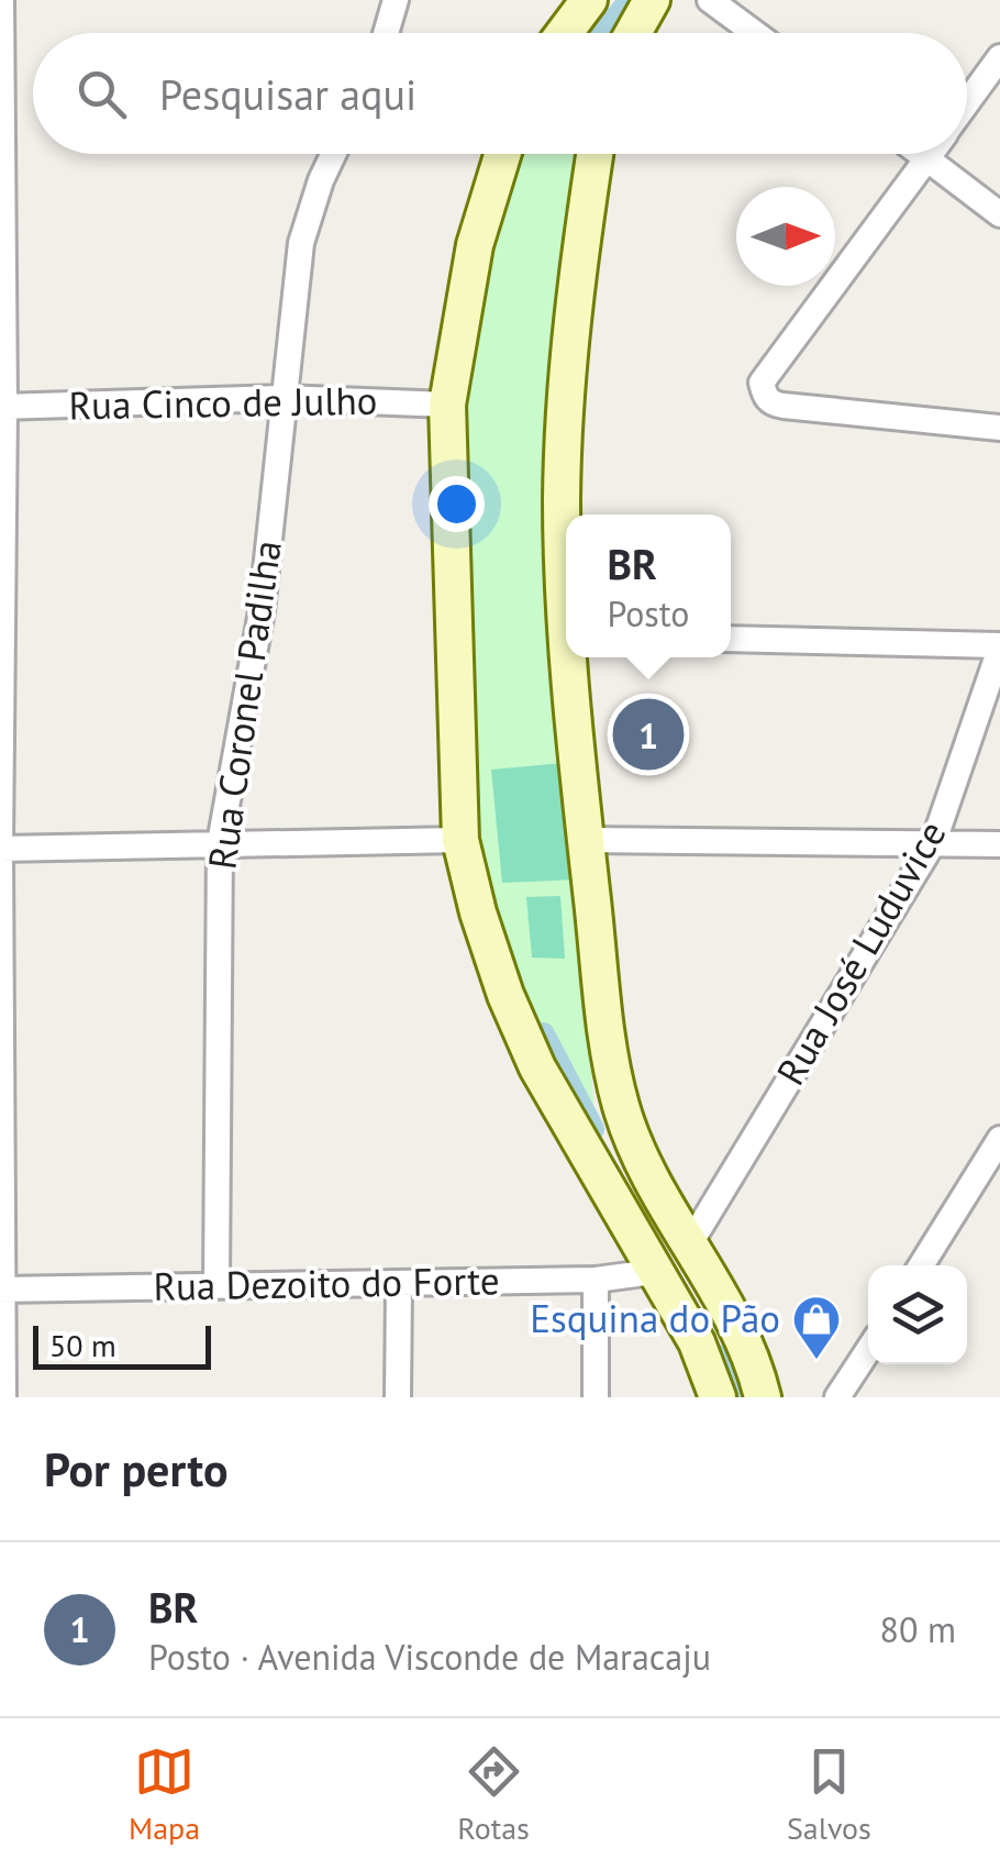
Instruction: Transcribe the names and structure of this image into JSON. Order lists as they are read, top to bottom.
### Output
{
  "streets": {
    "street": [
      "Rua Cinco de Julho",
      "Rua Coronel Padilha",
      "Rua José Luduvice",
      "Rua Dezoito do Forte"
    ]
  },
  "crossings": [
    ["Rua Cinco de Julho", "Rua Coronel Padilha"],
    ["Rua Coronel Padilha", "Rua Dezoito do Forte"]
  ],
  "places": {
    "shop": ["Esquina do Pão"]
  },
  "scale_bar": "50 m",
  "north": "right",
  "page": {
    "search": "Pesquisar aqui",
    "popup": ["BR", "Posto"],
    "pins": "1",
    "scale": "50 m",
    "heading": "Por perto",
    "list": [
      {
        "mark": "1",
        "name": "BR",
        "note": "Posto · Avenida Visconde de Maracaju",
        "value": "80 m"
      }
    ],
    "nav": ["Mapa", "Rotas", "Salvos"]
  }
}
